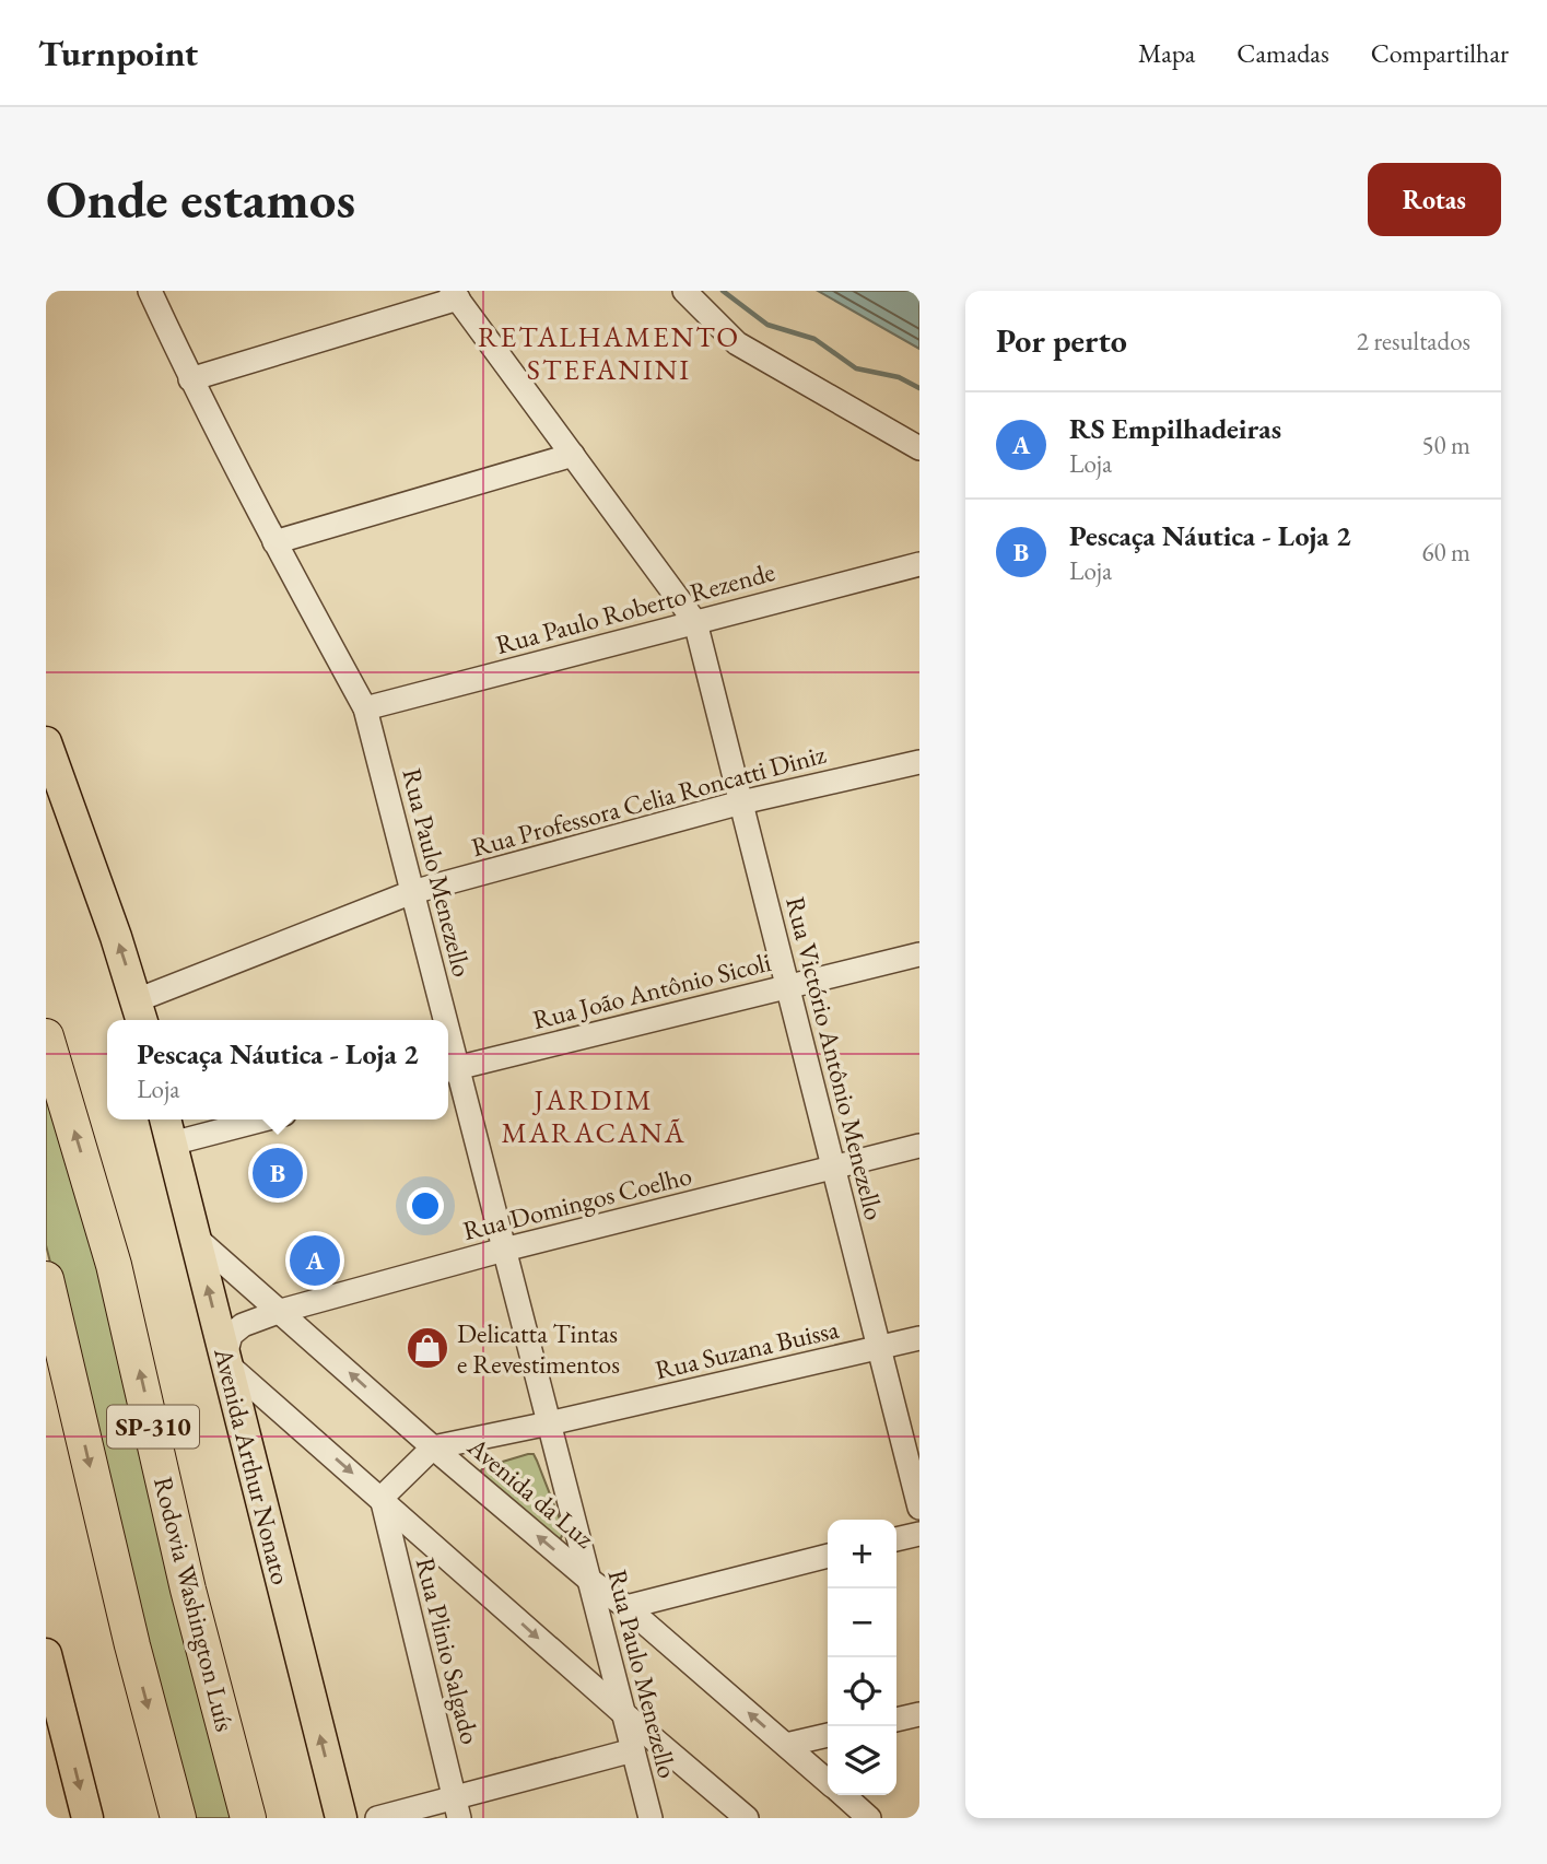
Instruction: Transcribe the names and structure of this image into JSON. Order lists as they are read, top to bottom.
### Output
{
  "streets": {
    "highway": ["SP-310", "Rodovia Washington Luís"],
    "main road": ["Avenida Arthur Nonato"],
    "street": [
      "Rua Paulo Roberto Rezende",
      "Rua Professora Celia Roncatti Diniz",
      "Rua Paulo Menezello",
      "Rua João Antônio Sicoli",
      "Rua Victório Antônio Menezello",
      "Rua Domingos Coelho",
      "Rua Suzana Buissa",
      "Avenida da Luz",
      "Rua Plinio Salgado"
    ]
  },
  "crossings": [
    ["Rua Paulo Roberto Rezende", "Rua Paulo Menezello"],
    ["Rua Paulo Roberto Rezende", "Rua Victório Antônio Menezello"],
    ["Rua Professora Celia Roncatti Diniz", "Rua Paulo Menezello"],
    ["Rua Professora Celia Roncatti Diniz", "Rua Victório Antônio Menezello"],
    ["Rua Paulo Menezello", "Rua João Antônio Sicoli"],
    ["Rua Paulo Menezello", "Rua Domingos Coelho"],
    ["Rua Paulo Menezello", "Rua Suzana Buissa"],
    ["Rua Paulo Menezello", "Avenida da Luz"],
    ["Rua João Antônio Sicoli", "Rua Victório Antônio Menezello"],
    ["Rua Victório Antônio Menezello", "Rua Domingos Coelho"],
    ["Rua Victório Antônio Menezello", "Rua Suzana Buissa"],
    ["Rua Domingos Coelho", "Avenida Arthur Nonato"],
    ["Rua Domingos Coelho", "Avenida da Luz"],
    ["Rua Suzana Buissa", "Avenida da Luz"],
    ["Avenida Arthur Nonato", "Avenida da Luz"]
  ],
  "one_way": ["Avenida Arthur Nonato"],
  "districts": ["RETALHAMENTO STEFANINI", "JARDIM MARACANÃ"],
  "places": {
    "shop": ["Delicatta Tintas e Revestimentos"]
  },
  "page": {
    "header": "Turnpoint",
    "nav": ["Mapa", "Camadas", "Compartilhar"],
    "buttons": "Rotas",
    "title": "Onde estamos",
    "heading": ["Por perto", "2 resultados"],
    "list": [
      {
        "mark": "A",
        "name": "RS Empilhadeiras",
        "note": "Loja",
        "value": "50 m"
      },
      {
        "mark": "B",
        "name": "Pescaça Náutica - Loja 2",
        "note": "Loja",
        "value": "60 m"
      }
    ],
    "popup": ["Pescaça Náutica - Loja 2", "Loja"],
    "pins": ["B", "A"],
    "map_buttons": ["+", "−"]
  }
}
